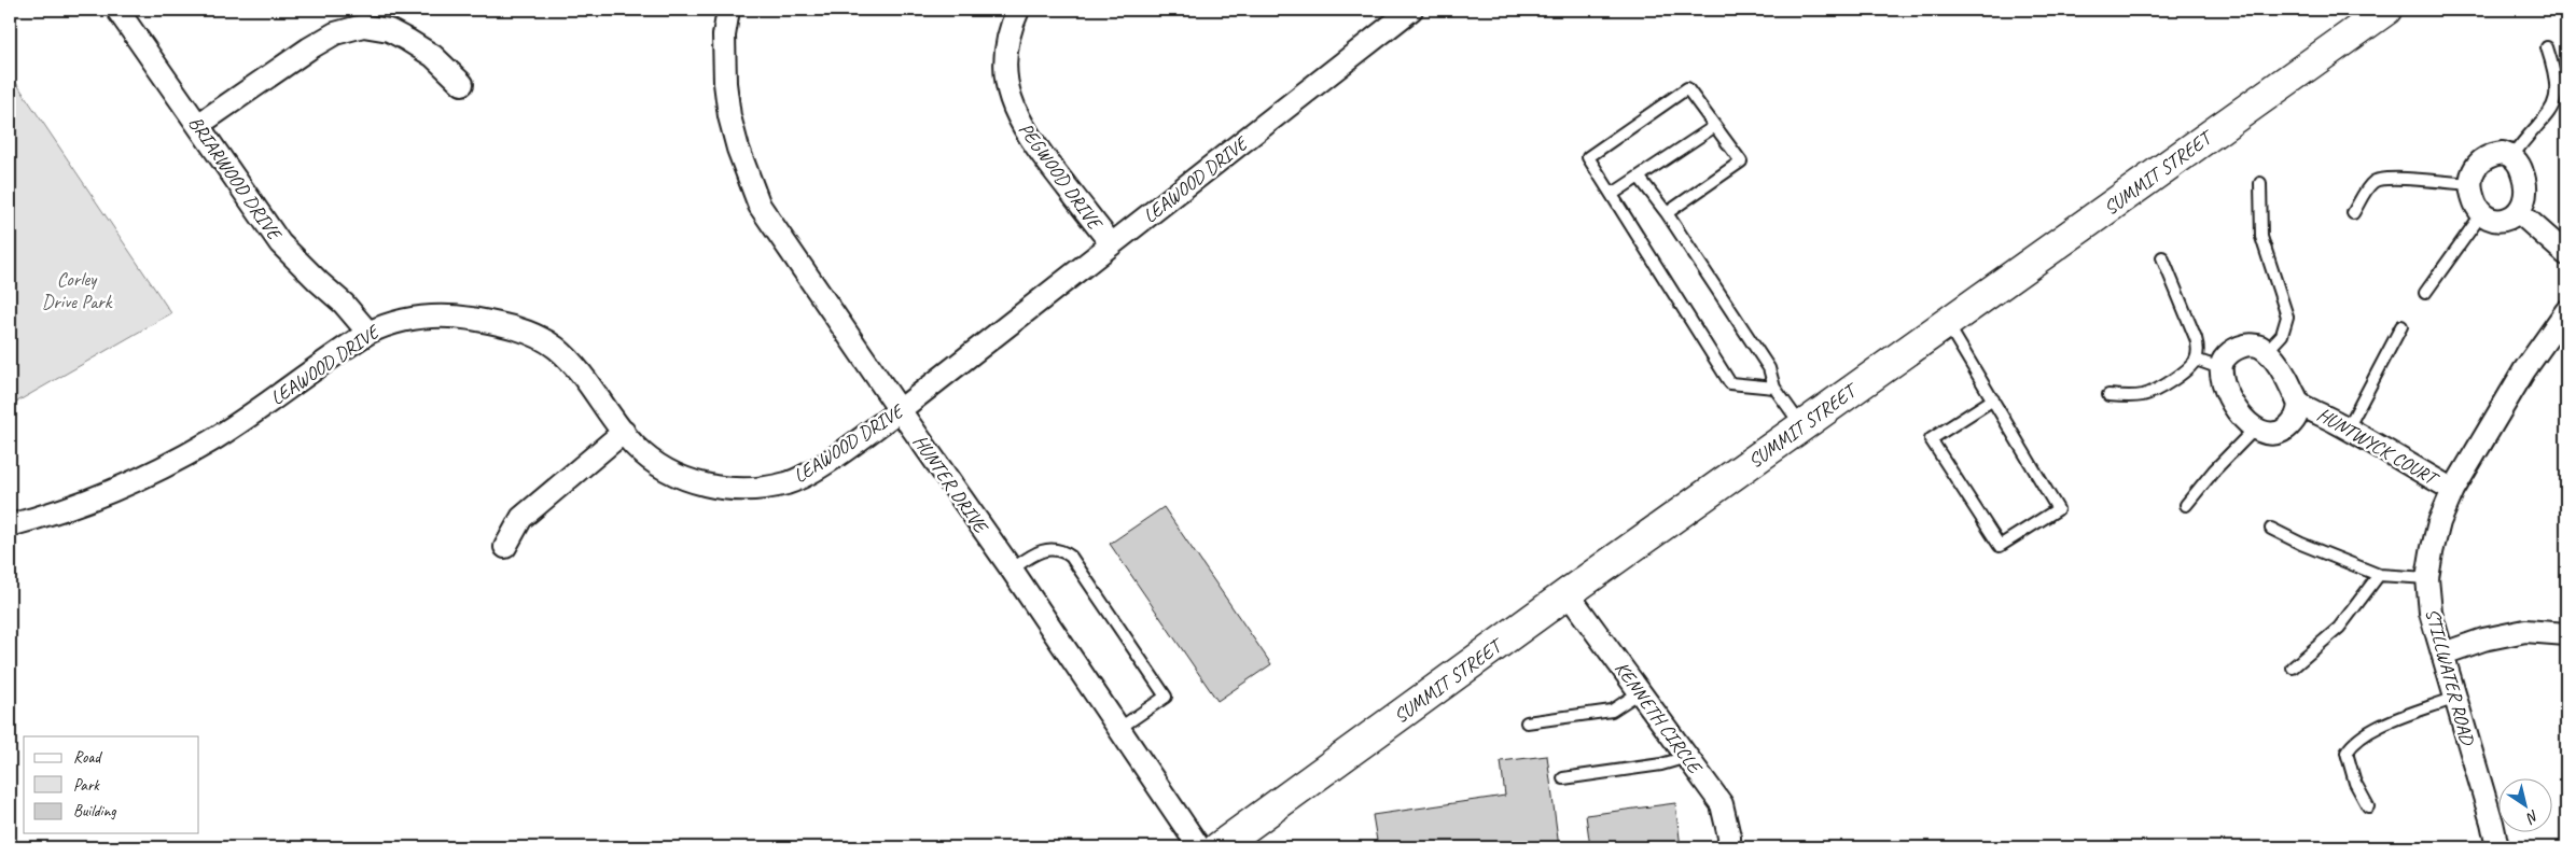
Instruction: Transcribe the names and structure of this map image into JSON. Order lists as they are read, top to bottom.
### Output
{
  "streets": {
    "main road": ["SUMMIT STREET"],
    "street": [
      "PEGWOOD DRIVE",
      "BRIARWOOD DRIVE",
      "LEAWOOD DRIVE",
      "HUNTWYCK COURT",
      "HUNTER DRIVE",
      "STILLWATER ROAD",
      "KENNETH CIRCLE"
    ]
  },
  "crossings": [
    ["SUMMIT STREET", "KENNETH CIRCLE"],
    ["PEGWOOD DRIVE", "LEAWOOD DRIVE"],
    ["BRIARWOOD DRIVE", "LEAWOOD DRIVE"],
    ["LEAWOOD DRIVE", "HUNTER DRIVE"],
    ["HUNTWYCK COURT", "STILLWATER ROAD"]
  ],
  "parks": ["Corley Drive Park"],
  "legend": ["Road", "Park", "Building"],
  "north": "bottom right"
}
